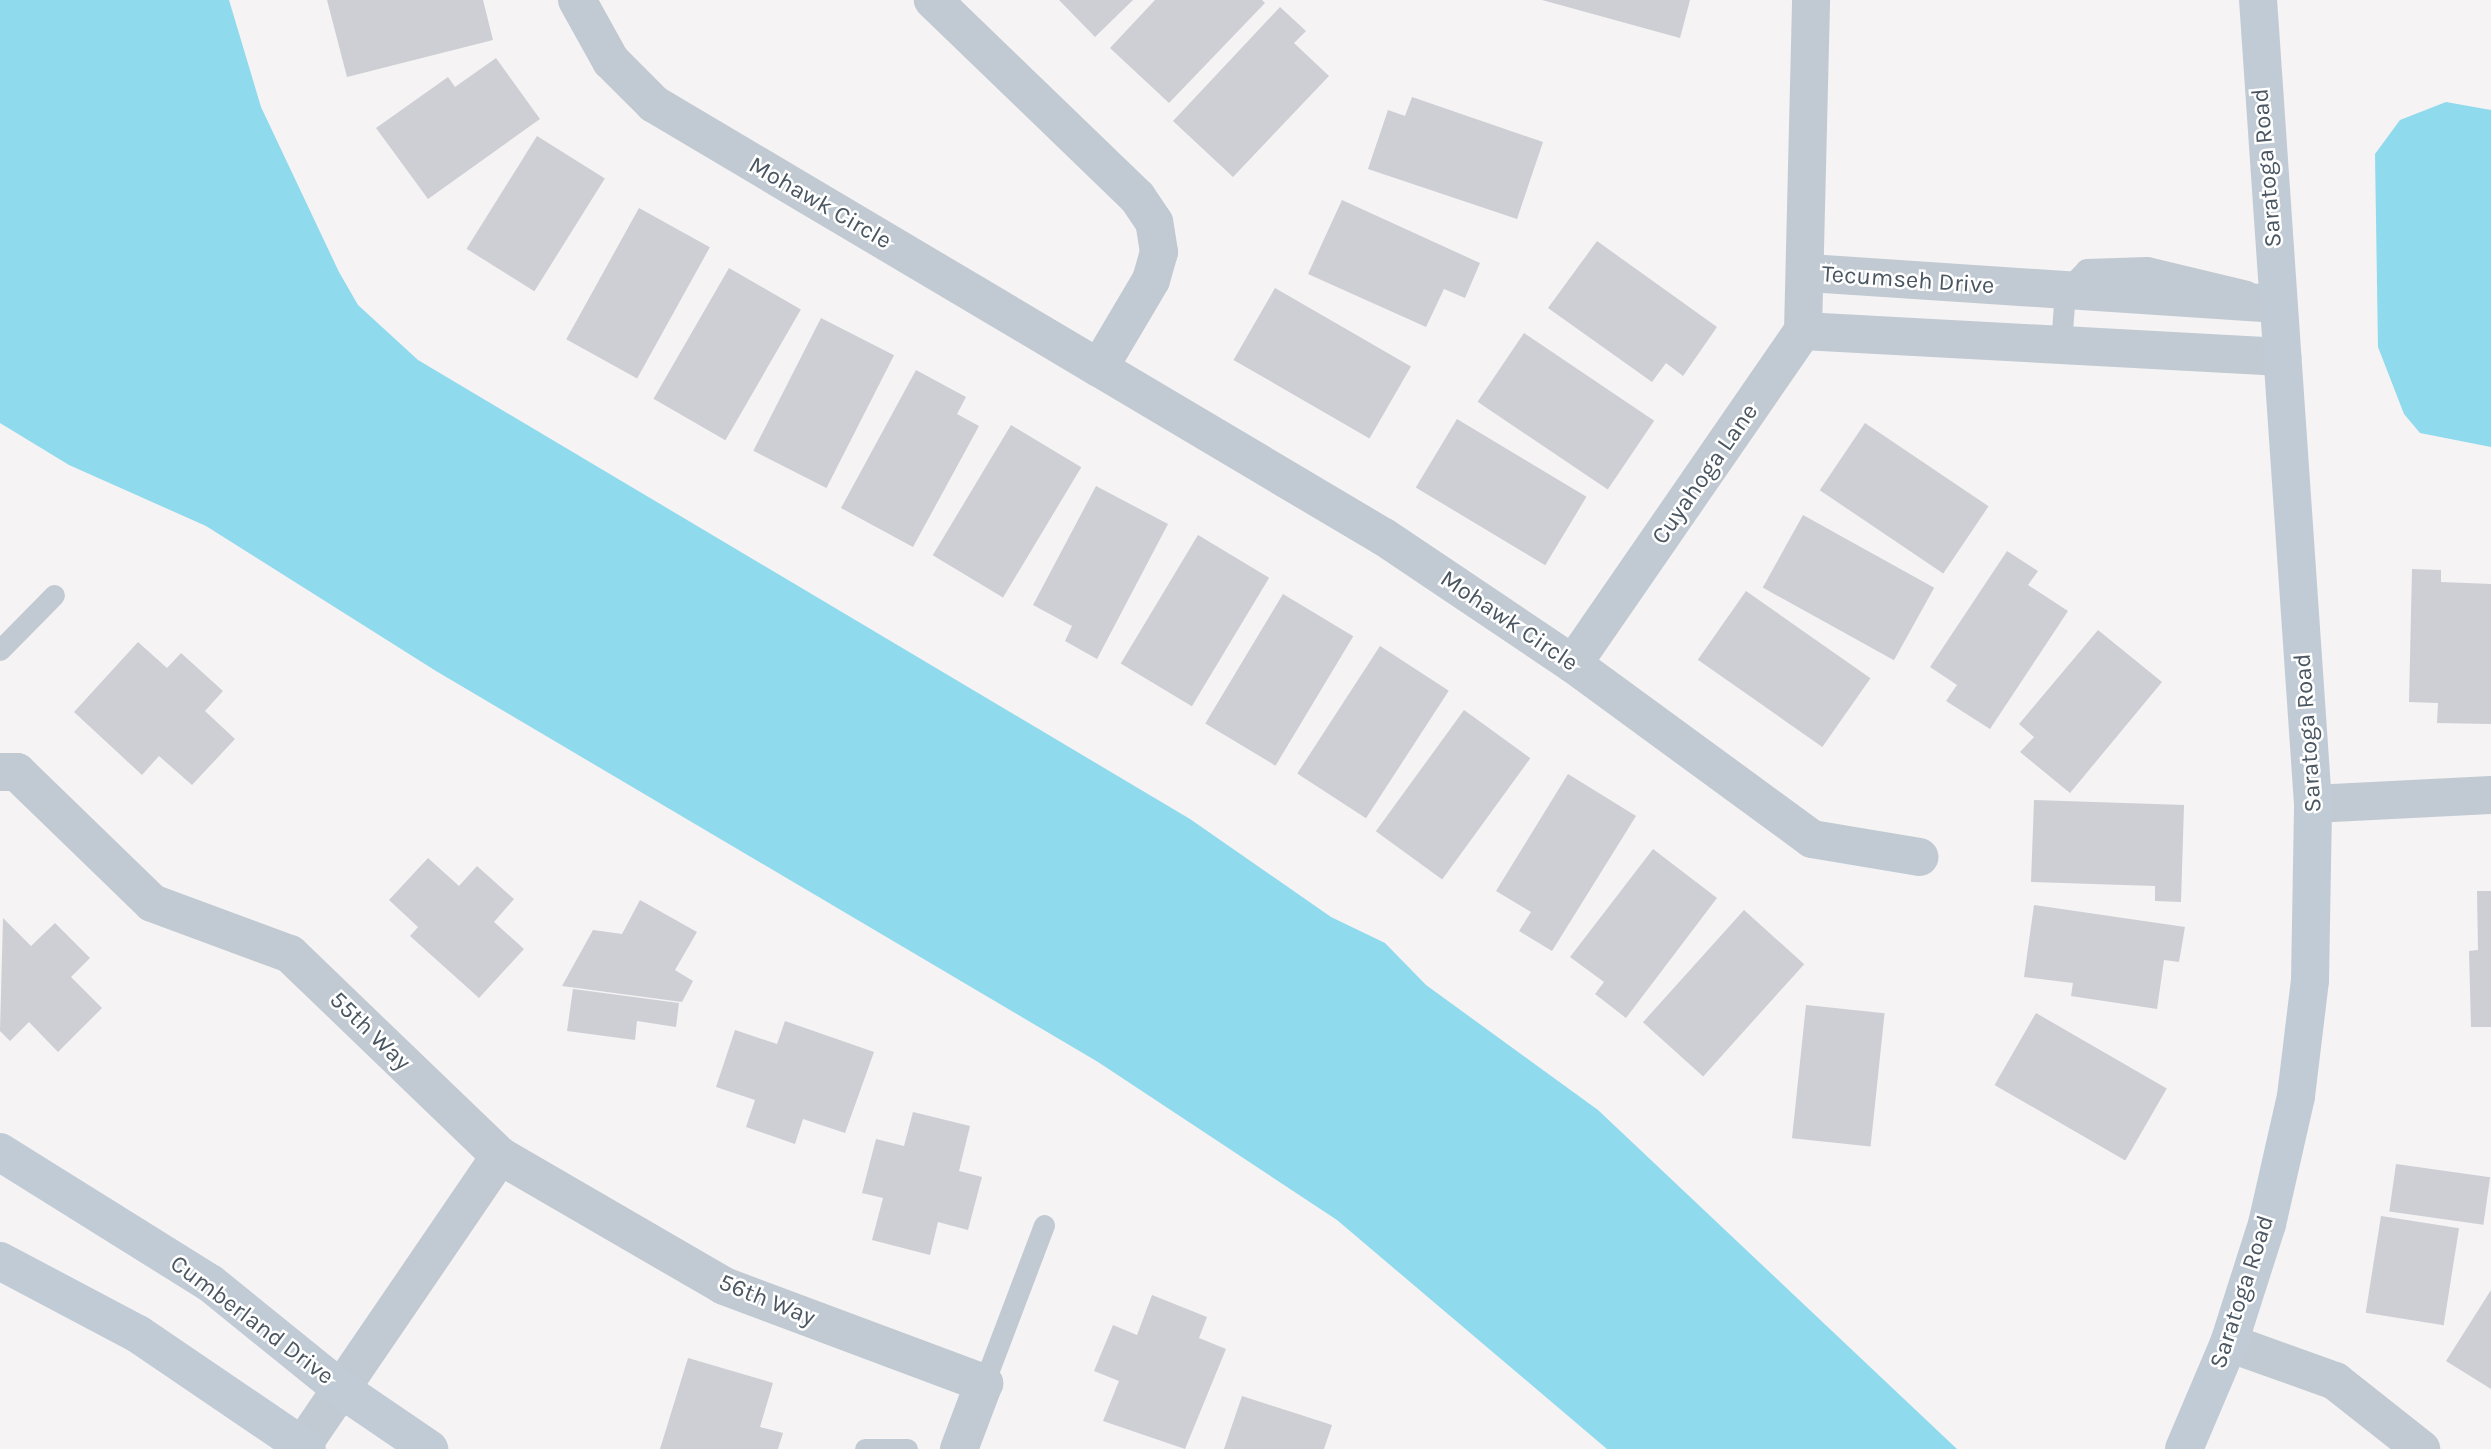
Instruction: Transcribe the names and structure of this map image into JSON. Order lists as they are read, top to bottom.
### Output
{
  "streets": {
    "street": [
      "Saratoga Road",
      "Mohawk Circle",
      "Tecumseh Drive",
      "Cuyahoga Lane",
      "55th Way",
      "56th Way",
      "Cumberland Drive"
    ]
  },
  "crossings": [
    ["Saratoga Road", "Tecumseh Drive"],
    ["Mohawk Circle", "Cuyahoga Lane"],
    ["Tecumseh Drive", "Cuyahoga Lane"],
    ["55th Way", "56th Way"]
  ]
}
